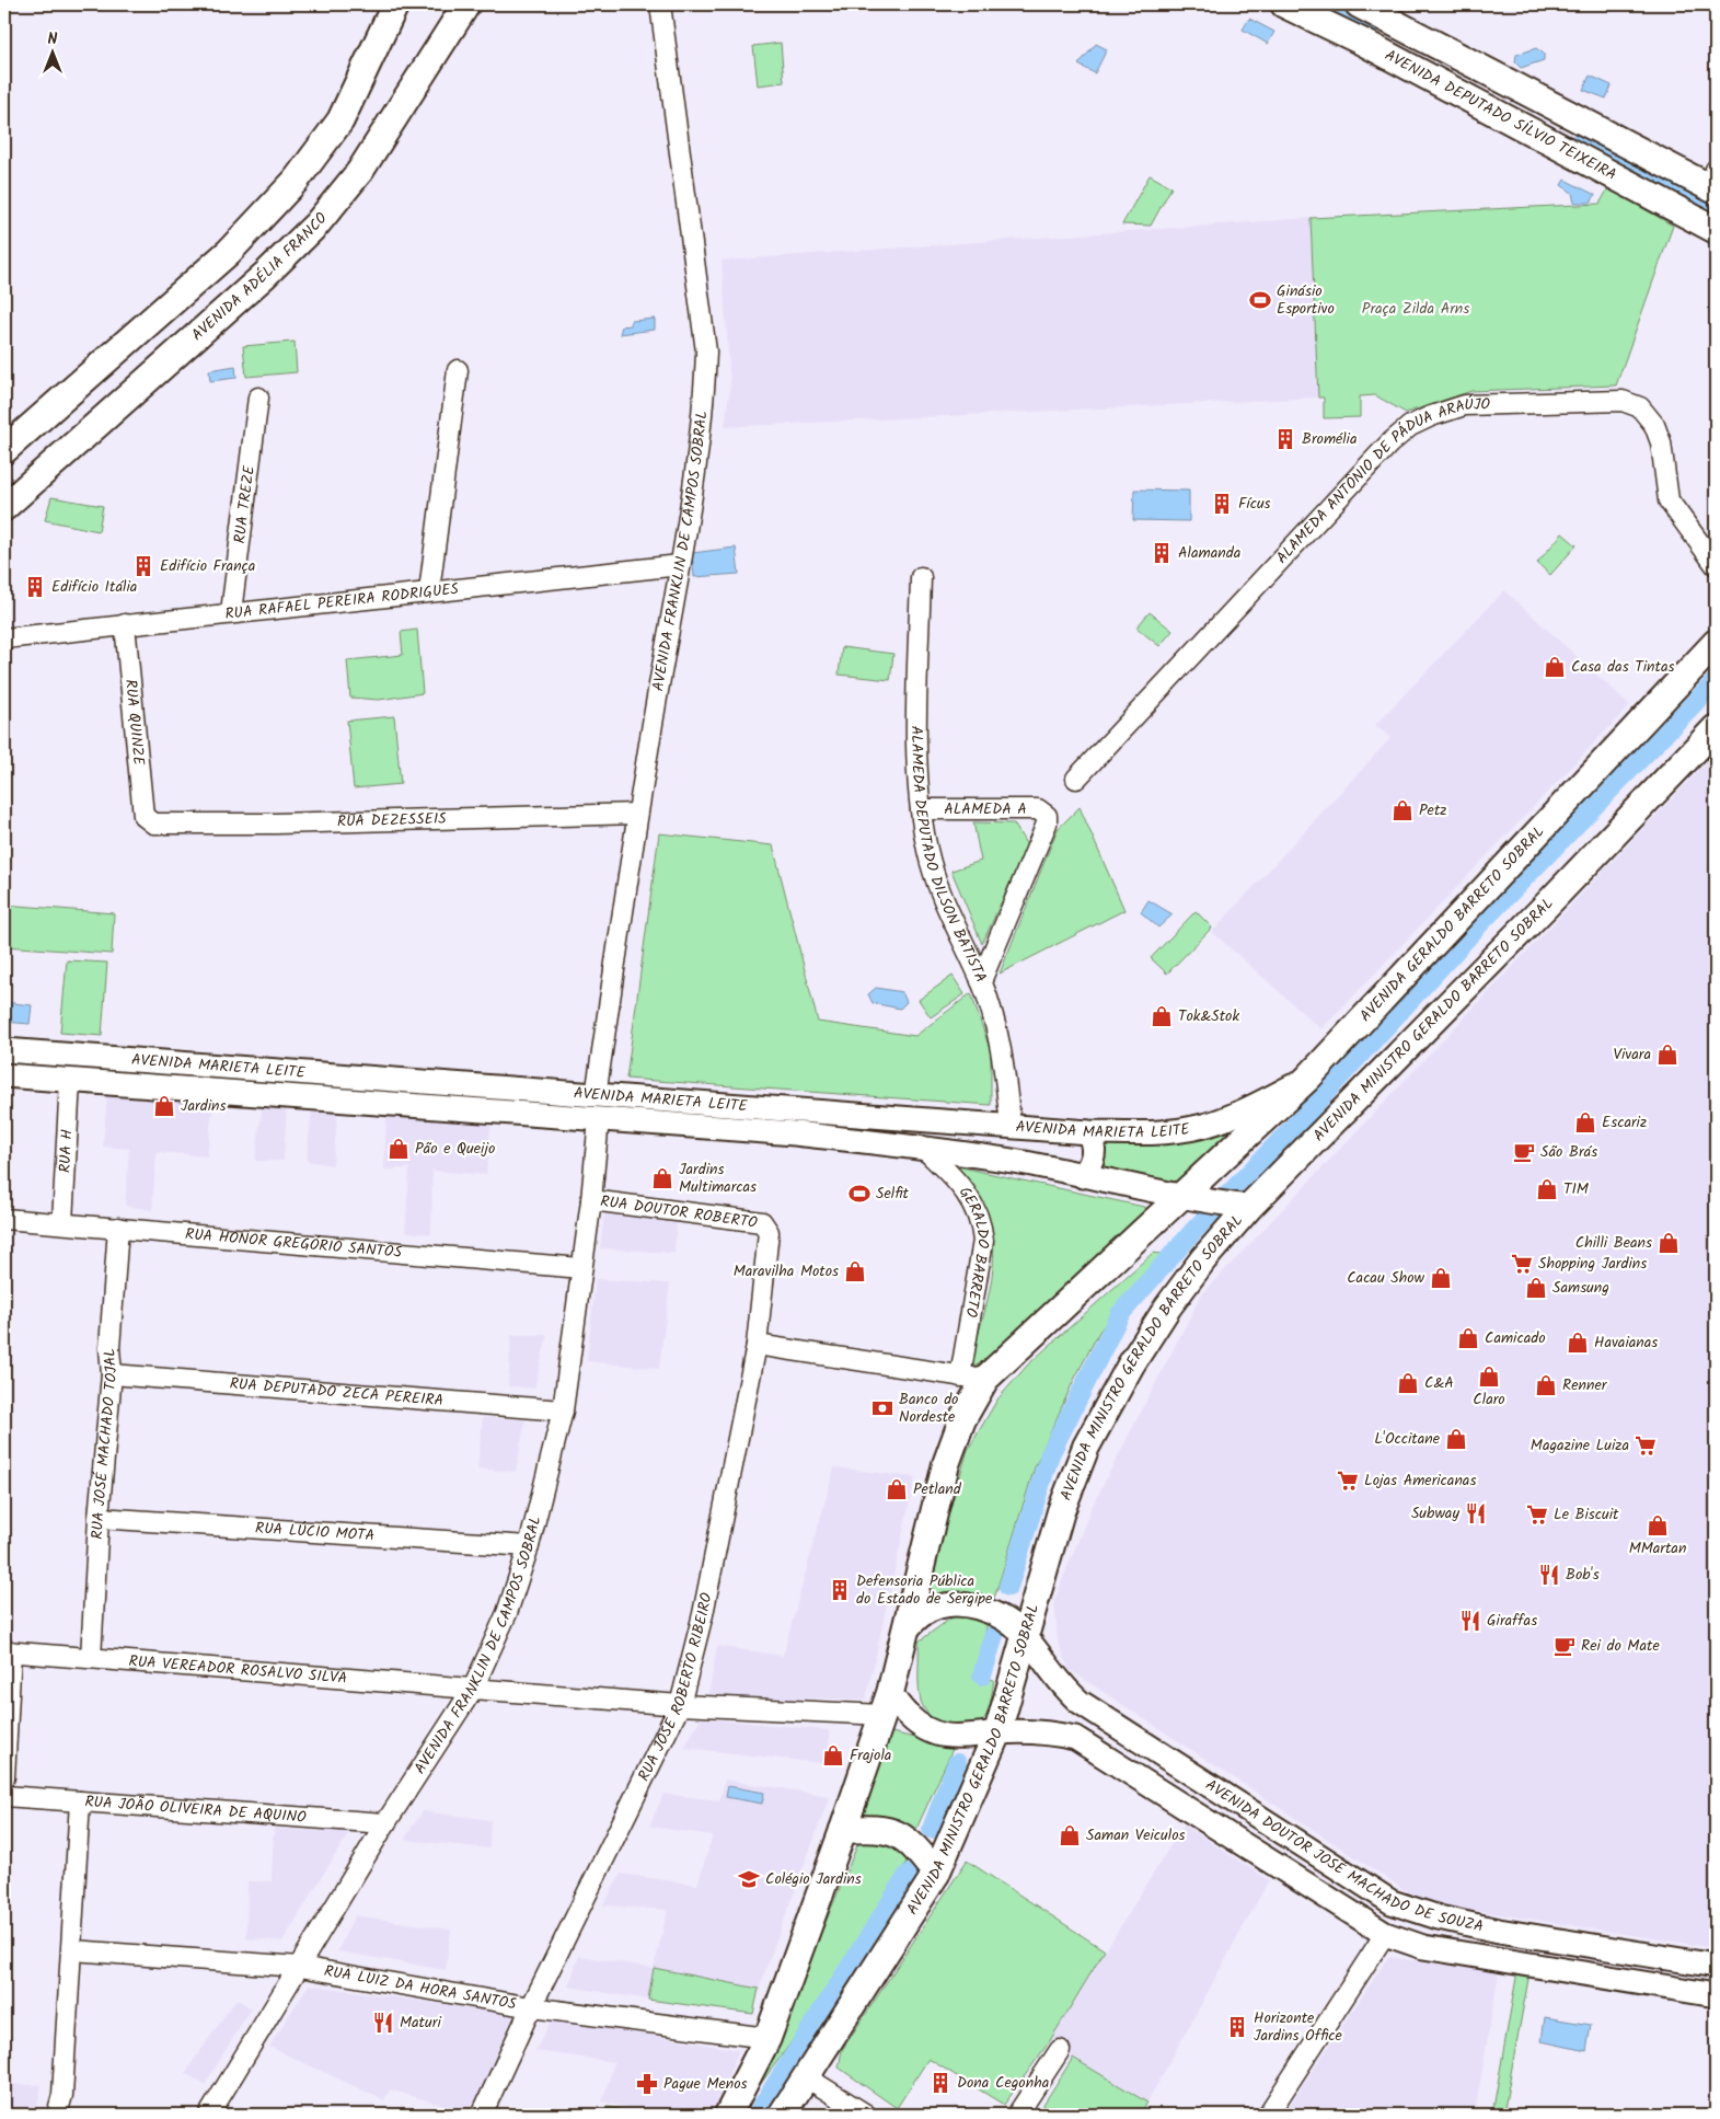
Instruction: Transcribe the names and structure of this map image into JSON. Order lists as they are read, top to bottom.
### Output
{
  "streets": {
    "main road": [
      "AVENIDA DEPUTADO SÍLVIO TEIXEIRA",
      "AVENIDA ADÉLIA FRANCO",
      "AVENIDA GERALDO BARRETO SOBRAL",
      "AVENIDA MINISTRO GERALDO BARRETO SOBRAL"
    ],
    "street": [
      "ALAMEDA ANTÔNIO DE PÁDUA ARAÚJO",
      "RUA TREZE",
      "AVENIDA FRANKLIN DE CAMPOS SOBRAL",
      "RUA RAFAEL PEREIRA RODRIGUES",
      "RUA QUINZE",
      "ALAMEDA A",
      "RUA DEZESSEIS",
      "ALAMEDA DEPUTADO DILSON BATISTA",
      "AVENIDA MARIETA LEITE",
      "RUA H",
      "RUA DOUTOR ROBERTO",
      "RUA HONOR GREGÓRIO SANTOS",
      "GERALDO BARRETO",
      "RUA DEPUTADO ZECA PEREIRA",
      "RUA JOSÉ MACHADO TOJAL",
      "RUA LÚCIO MOTA",
      "RUA VEREADOR ROSALVO SILVA",
      "RUA JOSÉ ROBERTO RIBEIRO",
      "RUA JOÃO OLIVEIRA DE AQUINO",
      "AVENIDA DOUTOR JOSÉ MACHADO DE SOUZA",
      "RUA LUIZ DA HORA SANTOS"
    ]
  },
  "crossings": [
    ["RUA TREZE", "RUA RAFAEL PEREIRA RODRIGUES"],
    ["AVENIDA FRANKLIN DE CAMPOS SOBRAL", "RUA RAFAEL PEREIRA RODRIGUES"],
    ["AVENIDA FRANKLIN DE CAMPOS SOBRAL", "RUA DEZESSEIS"],
    ["AVENIDA FRANKLIN DE CAMPOS SOBRAL", "AVENIDA MARIETA LEITE"],
    ["AVENIDA FRANKLIN DE CAMPOS SOBRAL", "RUA DOUTOR ROBERTO"],
    ["AVENIDA FRANKLIN DE CAMPOS SOBRAL", "RUA HONOR GREGÓRIO SANTOS"],
    ["AVENIDA FRANKLIN DE CAMPOS SOBRAL", "RUA DEPUTADO ZECA PEREIRA"],
    ["AVENIDA FRANKLIN DE CAMPOS SOBRAL", "RUA LÚCIO MOTA"],
    ["AVENIDA FRANKLIN DE CAMPOS SOBRAL", "RUA VEREADOR ROSALVO SILVA"],
    ["AVENIDA FRANKLIN DE CAMPOS SOBRAL", "RUA JOÃO OLIVEIRA DE AQUINO"],
    ["AVENIDA FRANKLIN DE CAMPOS SOBRAL", "RUA LUIZ DA HORA SANTOS"],
    ["RUA RAFAEL PEREIRA RODRIGUES", "RUA QUINZE"],
    ["RUA QUINZE", "RUA DEZESSEIS"],
    ["ALAMEDA A", "ALAMEDA DEPUTADO DILSON BATISTA"],
    ["ALAMEDA DEPUTADO DILSON BATISTA", "AVENIDA MARIETA LEITE"],
    ["AVENIDA GERALDO BARRETO SOBRAL", "AVENIDA MARIETA LEITE"],
    ["AVENIDA MINISTRO GERALDO BARRETO SOBRAL", "AVENIDA MARIETA LEITE"],
    ["AVENIDA MINISTRO GERALDO BARRETO SOBRAL", "RUA VEREADOR ROSALVO SILVA"],
    ["AVENIDA MINISTRO GERALDO BARRETO SOBRAL", "AVENIDA DOUTOR JOSÉ MACHADO DE SOUZA"],
    ["AVENIDA MARIETA LEITE", "RUA H"],
    ["AVENIDA MARIETA LEITE", "GERALDO BARRETO"],
    ["RUA H", "RUA HONOR GREGÓRIO SANTOS"],
    ["RUA DOUTOR ROBERTO", "RUA JOSÉ ROBERTO RIBEIRO"],
    ["RUA HONOR GREGÓRIO SANTOS", "RUA JOSÉ MACHADO TOJAL"],
    ["RUA DEPUTADO ZECA PEREIRA", "RUA JOSÉ MACHADO TOJAL"],
    ["RUA JOSÉ MACHADO TOJAL", "RUA LÚCIO MOTA"],
    ["RUA JOSÉ MACHADO TOJAL", "RUA VEREADOR ROSALVO SILVA"],
    ["RUA VEREADOR ROSALVO SILVA", "RUA JOSÉ ROBERTO RIBEIRO"],
    ["RUA VEREADOR ROSALVO SILVA", "AVENIDA DOUTOR JOSÉ MACHADO DE SOUZA"],
    ["RUA JOSÉ ROBERTO RIBEIRO", "RUA LUIZ DA HORA SANTOS"]
  ],
  "parks": ["Praça Zilda Arns"],
  "places": {
    "sports": ["Ginásio Esportivo", "Selfit"],
    "building": [
      "Bromélia",
      "Fícus",
      "Alamanda",
      "Edifício França",
      "Edifício Itália",
      "Defensoria Pública do Estado de Sergipe",
      "Horizonte Jardins Office",
      "Dona Cegonha"
    ],
    "shop": [
      "Casa das Tintas",
      "Petz",
      "Tok&Stok",
      "Vivara",
      "Jardins",
      "Escariz",
      "Pão e Queijo",
      "Jardins Multimarcas",
      "TIM",
      "Chilli Beans",
      "Maravilha Motos",
      "Cacau Show",
      "Samsung",
      "Camicado",
      "Havaianas",
      "Claro",
      "C&A",
      "Renner",
      "L'Occitane",
      "Petland",
      "MMartan",
      "Frajola",
      "Saman Veiculos"
    ],
    "cafe": ["São Brás", "Rei do Mate"],
    "supermarket": [
      "Shopping Jardins",
      "Magazine Luiza",
      "Lojas Americanas",
      "Le Biscuit"
    ],
    "bank": ["Banco do Nordeste"],
    "restaurant": [
      "Subway",
      "Bob's",
      "Giraffas",
      "Maturi"
    ],
    "school or university": ["Colégio Jardins"],
    "pharmacy": ["Pague Menos"]
  },
  "north": "top"
}
